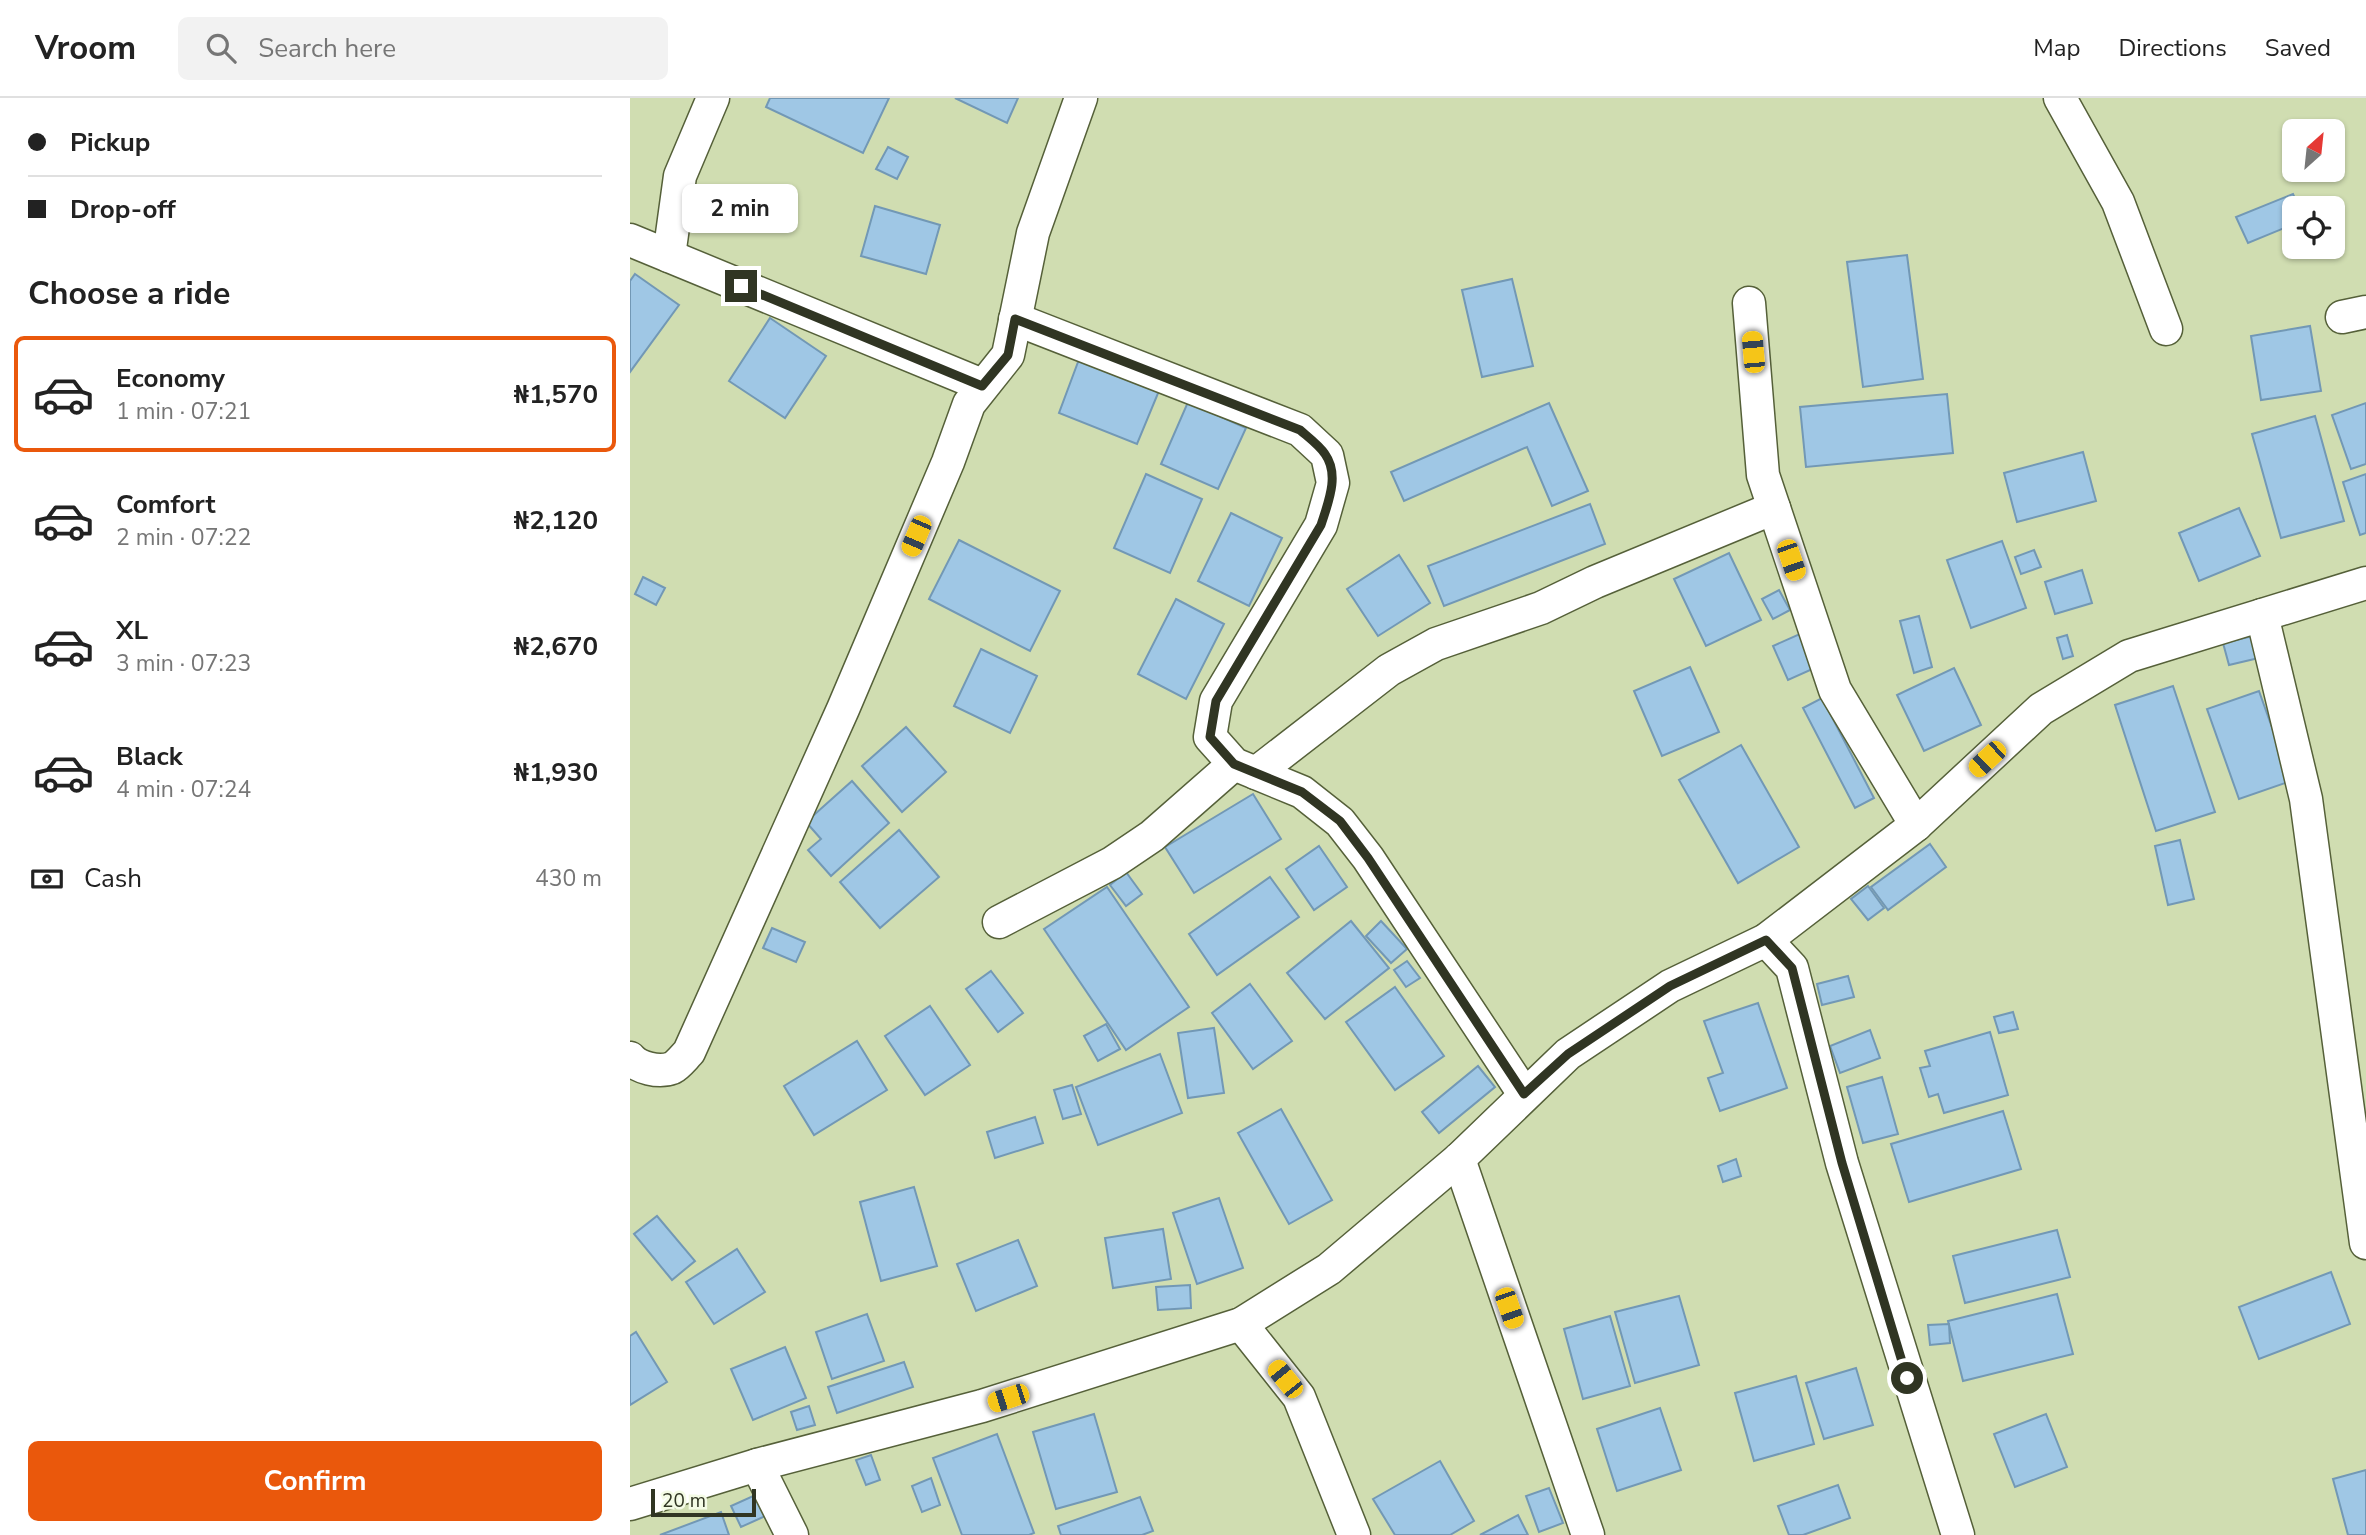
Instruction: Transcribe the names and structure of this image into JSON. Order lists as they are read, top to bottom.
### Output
{
  "scale_bar": "20 m",
  "north": "top right",
  "page": {
    "header": "Vroom",
    "search": "Search here",
    "nav": ["Map", "Directions", "Saved"],
    "banner": ["Pickup", "Drop-off"],
    "bubble": "2 min",
    "heading": "Choose a ride",
    "list": [
      {
        "name": "Economy",
        "note": "1 min · 07:21",
        "value": "₦1,570"
      },
      {
        "name": "Comfort",
        "note": "2 min · 07:22",
        "value": "₦2,120"
      },
      {
        "name": "XL",
        "note": "3 min · 07:23",
        "value": "₦2,670"
      },
      {
        "name": "Black",
        "note": "4 min · 07:24",
        "value": "₦1,930"
      }
    ],
    "pay": ["Cash", "430 m"],
    "buttons": "Confirm",
    "scale": "20 m"
  }
}
